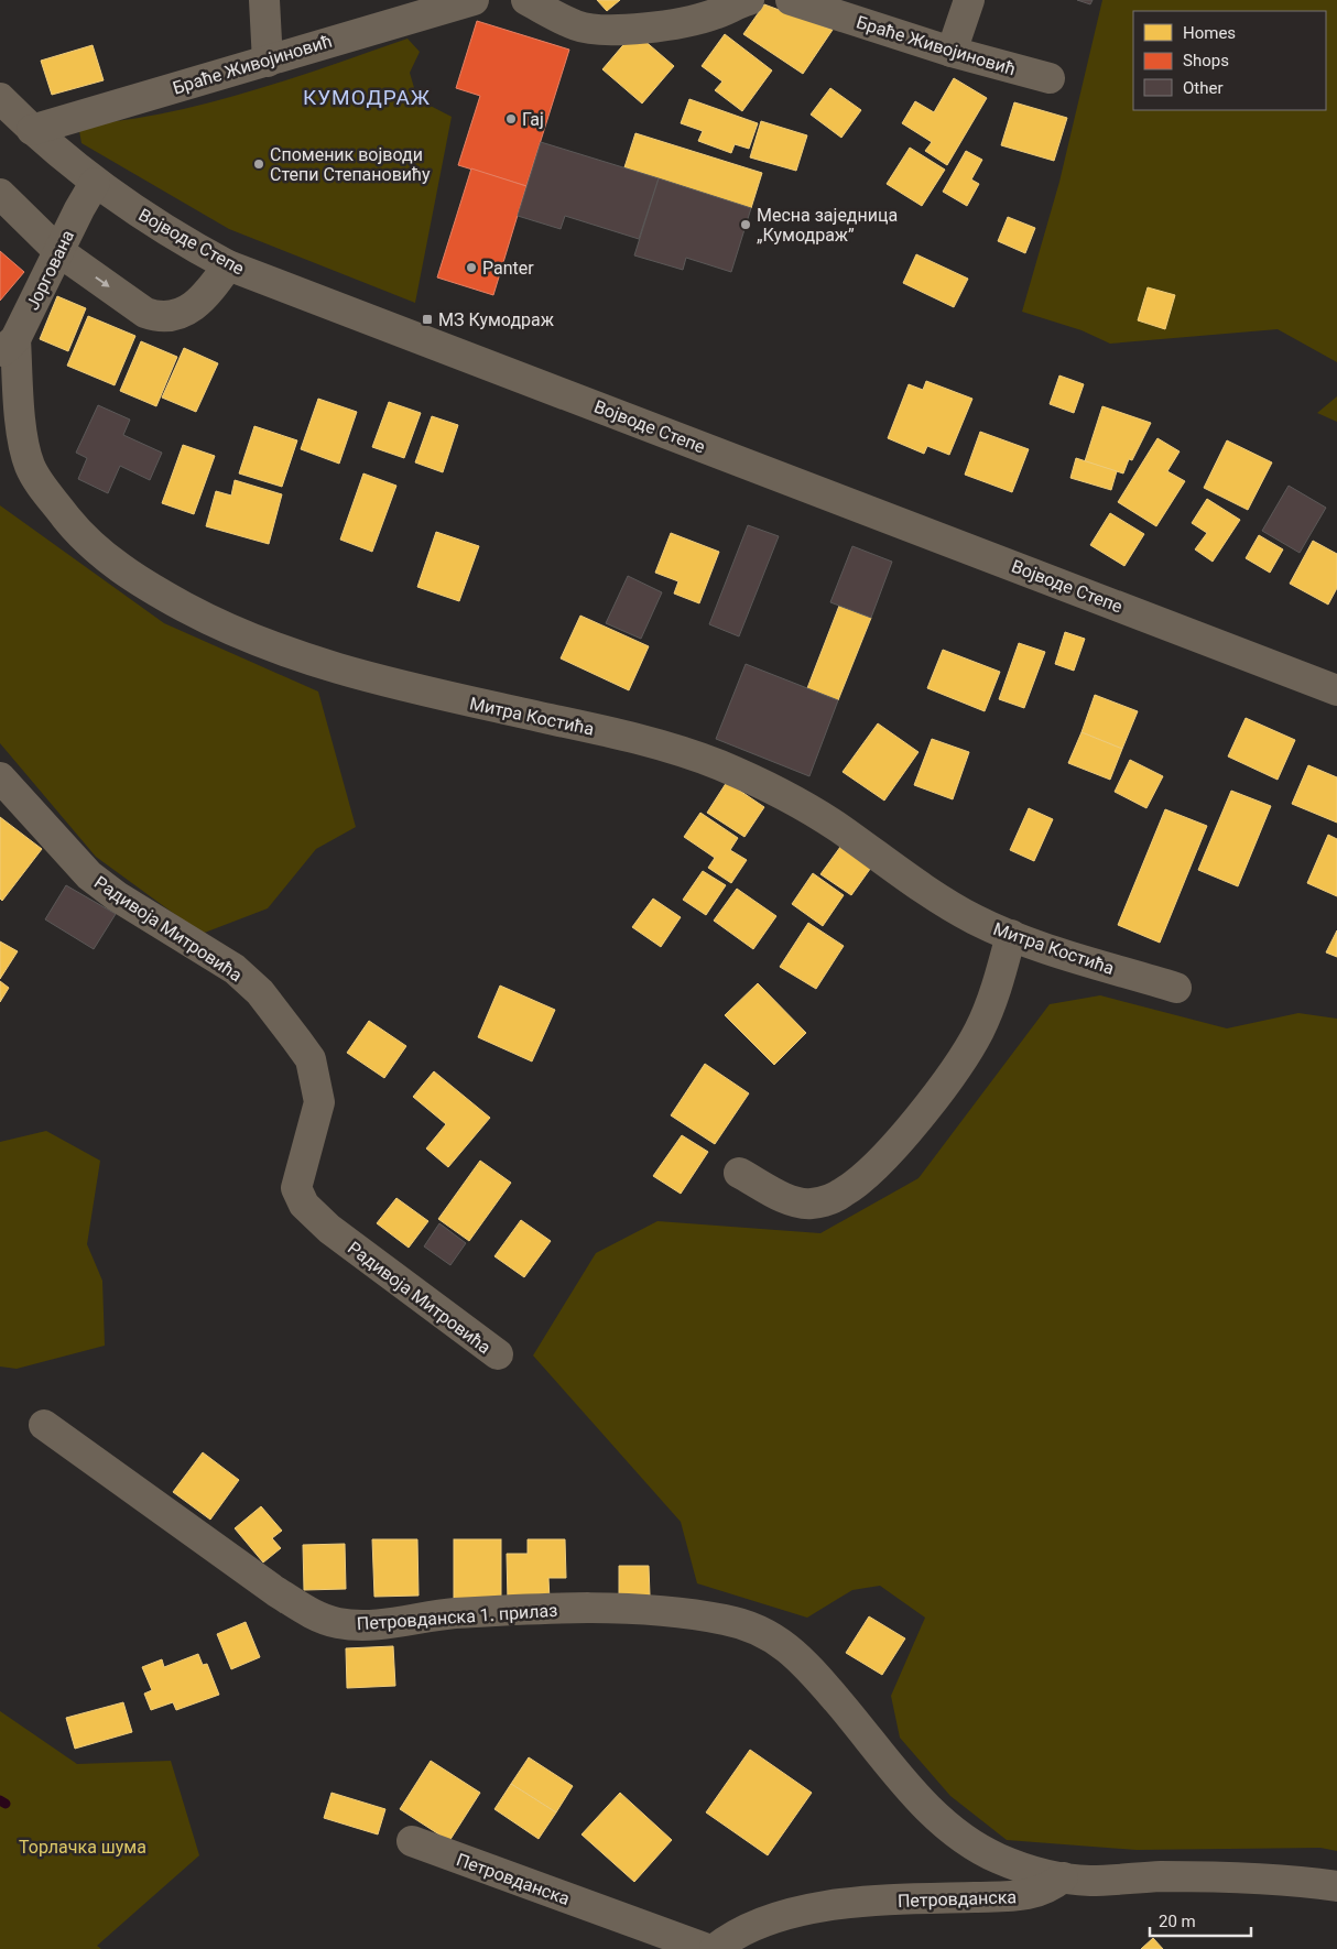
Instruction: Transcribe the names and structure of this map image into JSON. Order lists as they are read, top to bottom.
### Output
{
  "streets": {
    "street": [
      "Браће Живојиновић",
      "Војводе Степе",
      "Јоргована",
      "Митра Костића",
      "Радивоја Митровића",
      "Петровданска 1. прилаз",
      "Петровданска"
    ]
  },
  "crossings": [
    ["Браће Живојиновић", "Војводе Степе"],
    ["Војводе Степе", "Јоргована"],
    ["Јоргована", "Митра Костића"],
    ["Петровданска 1. прилаз", "Петровданска"]
  ],
  "districts": ["КУМОДРАЖ"],
  "parks": ["Торлачка шума"],
  "places": {
    "other": [
      "Гај",
      "Споменик војводи Степи Степановићу",
      "Месна заједница „Кумодраж”",
      "Panter"
    ],
    "transit": ["МЗ Кумодраж"]
  },
  "legend": ["Homes", "Shops", "Other"],
  "scale_bar": "20 m"
}
